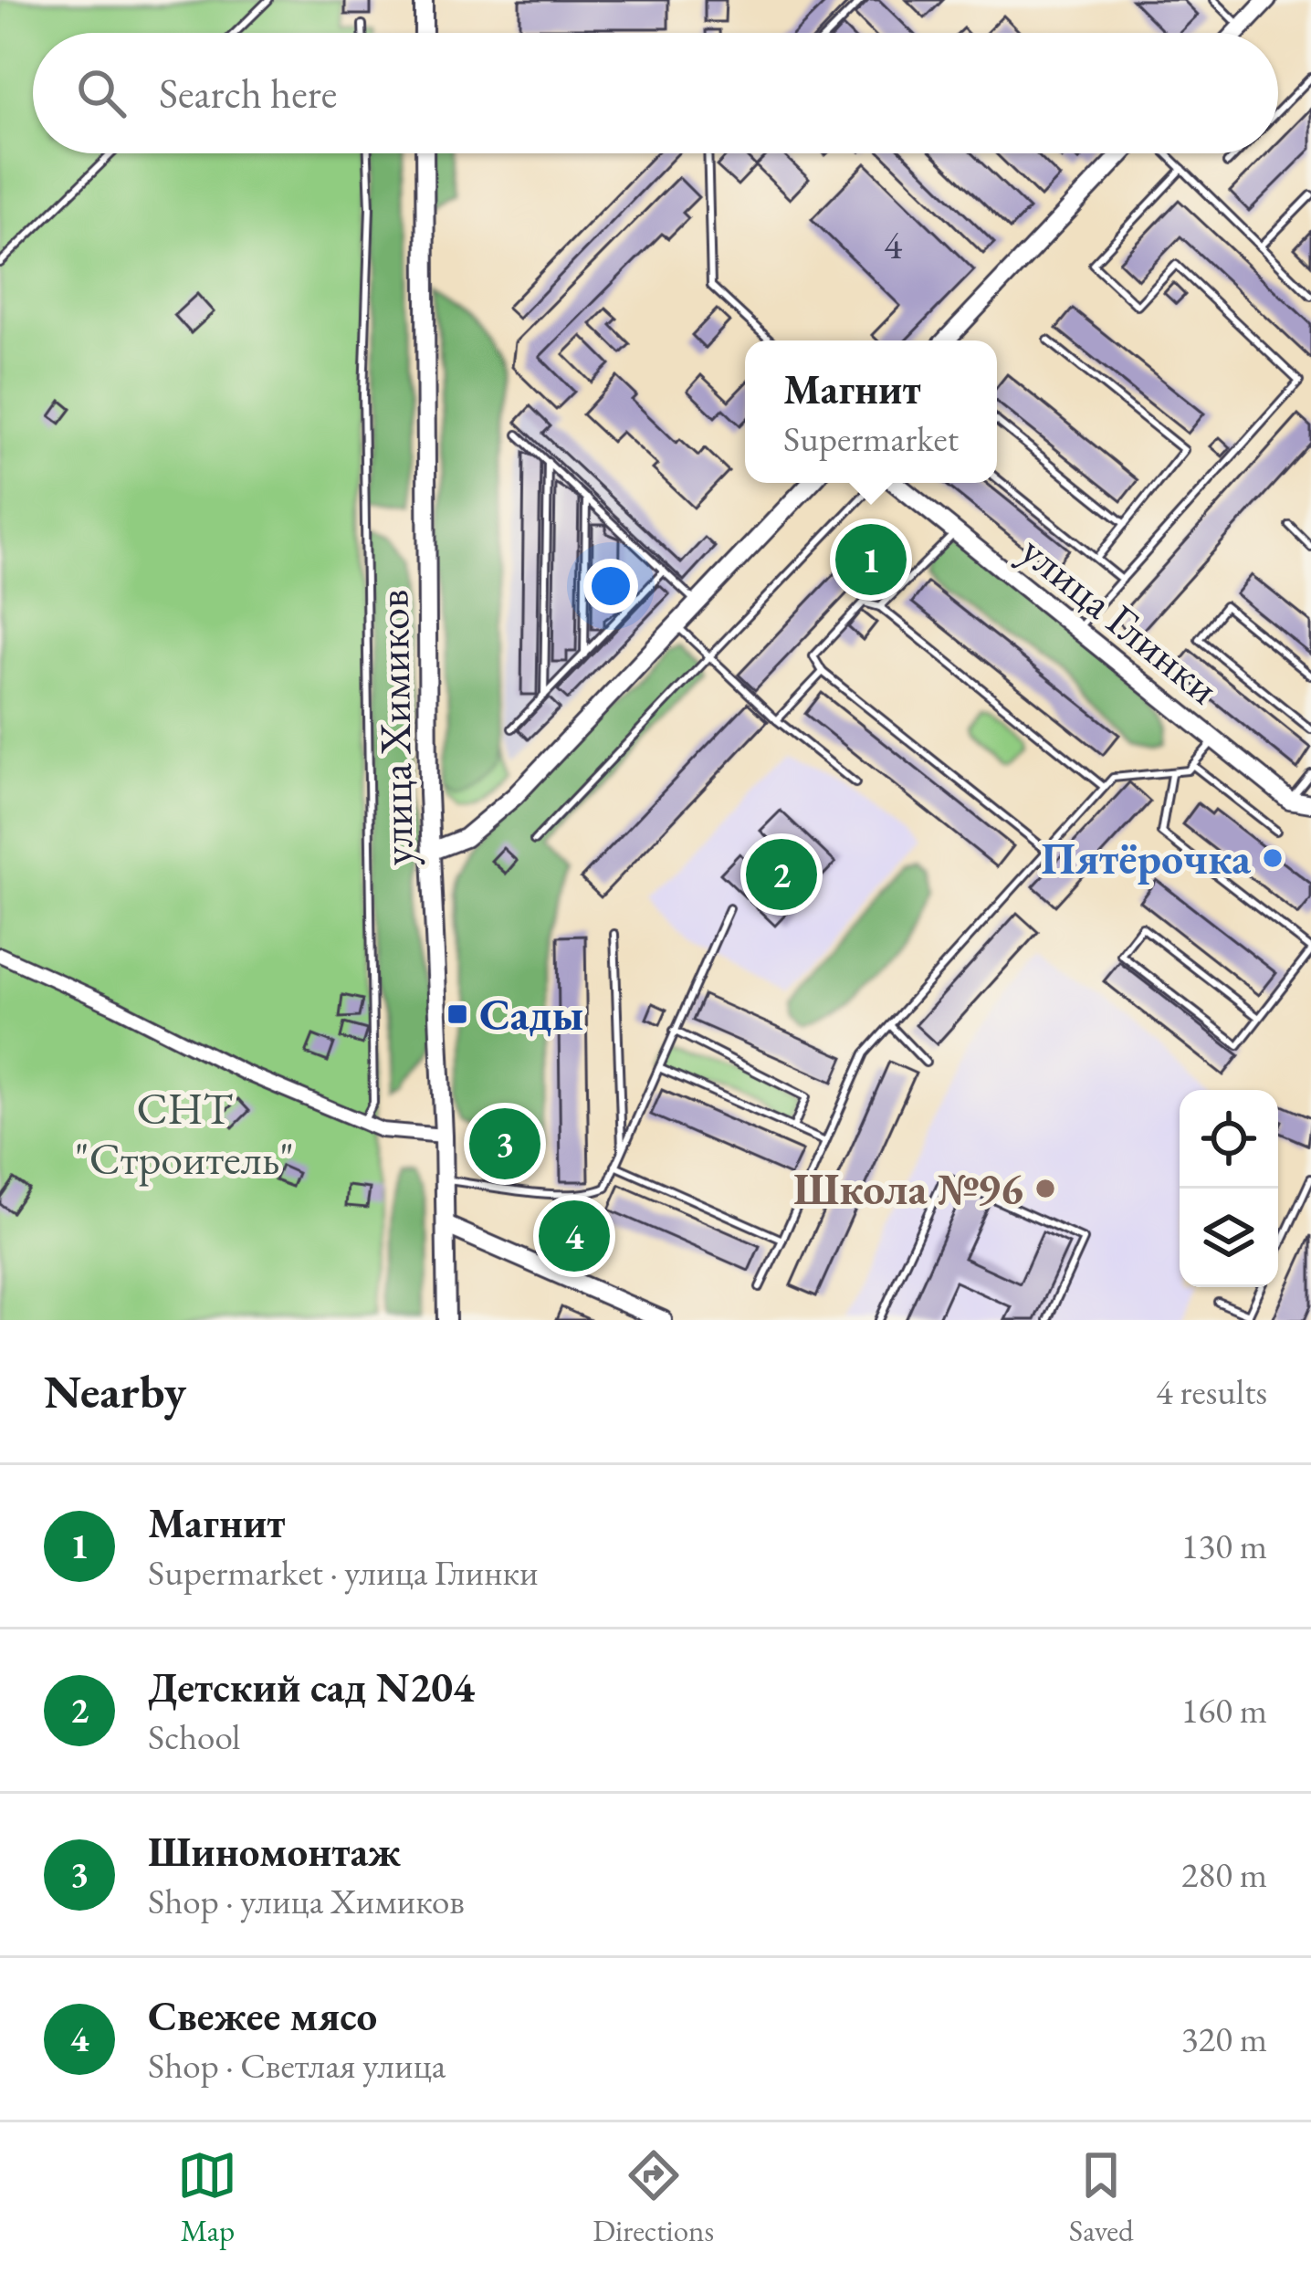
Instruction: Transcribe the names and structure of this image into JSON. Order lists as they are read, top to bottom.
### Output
{
  "streets": {
    "street": ["улица Глинки", "улица Химиков"]
  },
  "parks": ["СНТ \"Строитель\""],
  "places": {
    "other": ["Пятёрочка", "Школа №96"],
    "transit": ["Сады"]
  },
  "house_numbers": ["4"],
  "page": {
    "search": "Search here",
    "popup": ["Магнит", "Supermarket"],
    "pins": [
      "1",
      "2",
      "3",
      "4"
    ],
    "heading": ["Nearby", "4 results"],
    "list": [
      {
        "mark": "1",
        "name": "Магнит",
        "note": "Supermarket · улица Глинки",
        "value": "130 m"
      },
      {
        "mark": "2",
        "name": "Детский сад N204",
        "note": "School",
        "value": "160 m"
      },
      {
        "mark": "3",
        "name": "Шиномонтаж",
        "note": "Shop · улица Химиков",
        "value": "280 m"
      },
      {
        "mark": "4",
        "name": "Свежее мясо",
        "note": "Shop · Светлая улица",
        "value": "320 m"
      }
    ],
    "nav": ["Map", "Directions", "Saved"]
  }
}
